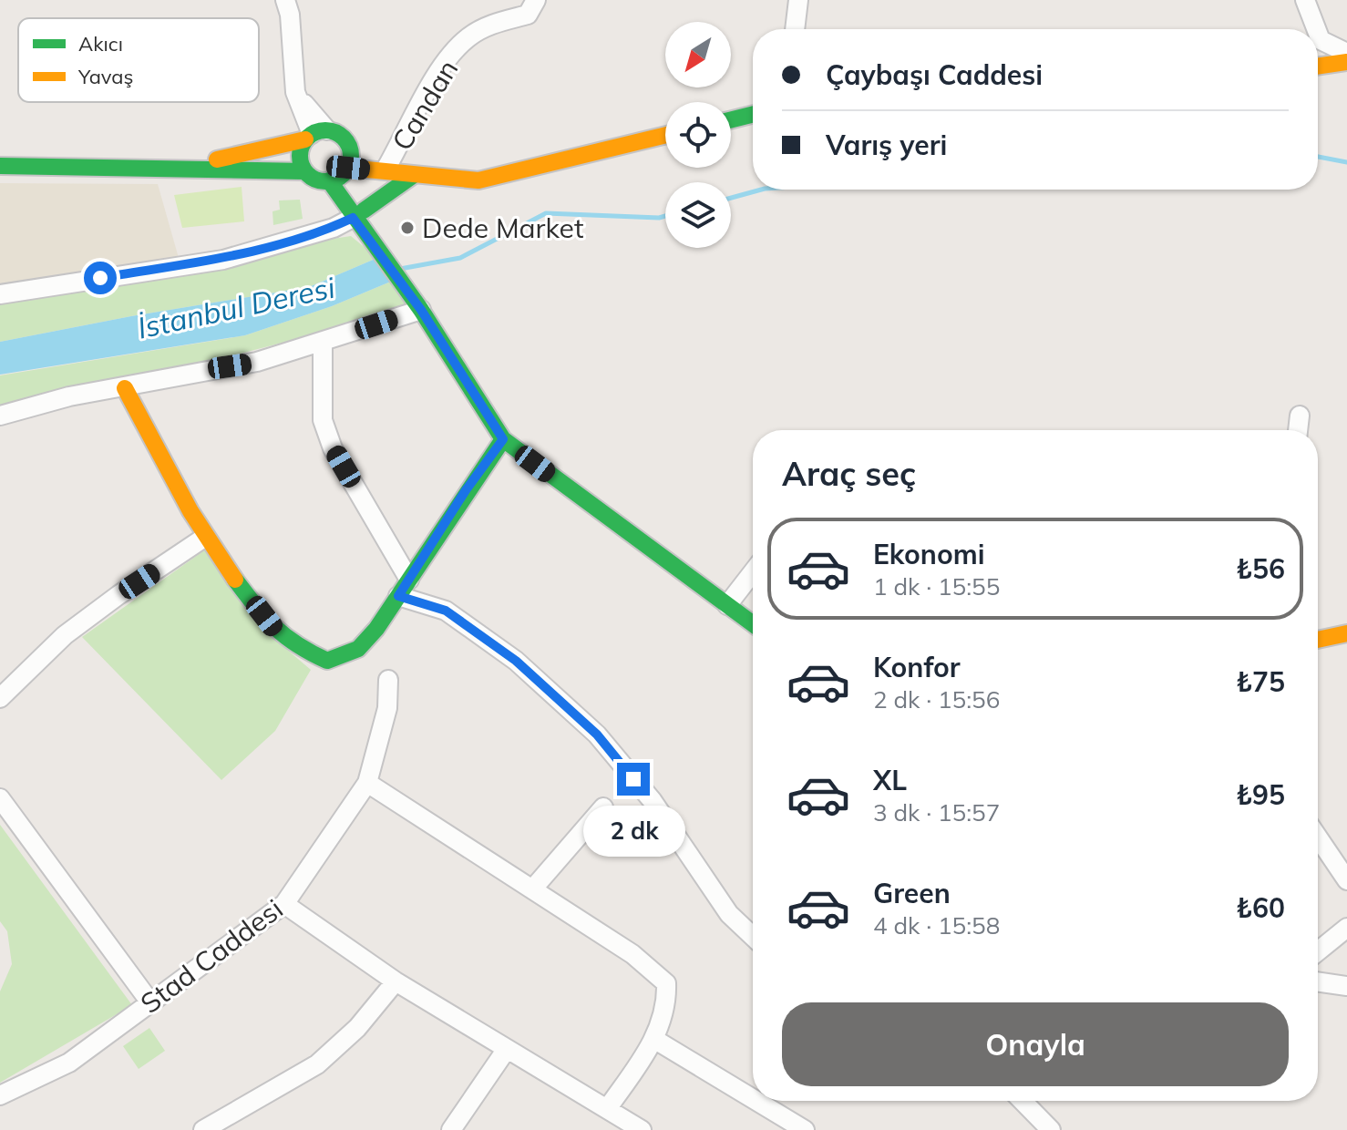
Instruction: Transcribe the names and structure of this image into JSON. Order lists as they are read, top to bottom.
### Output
{
  "streets": {
    "street": ["Candan", "Stad Caddesi"]
  },
  "water": ["İstanbul Deresi"],
  "places": ["Dede Market"],
  "legend": ["Akıcı", "Yavaş"],
  "north": "bottom left",
  "page": {
    "banner": ["Çaybaşı Caddesi", "Varış yeri"],
    "heading": "Araç seç",
    "list": [
      {
        "name": "Ekonomi",
        "note": "1 dk · 15:55",
        "value": "₺56"
      },
      {
        "name": "Konfor",
        "note": "2 dk · 15:56",
        "value": "₺75"
      },
      {
        "name": "XL",
        "note": "3 dk · 15:57",
        "value": "₺95"
      },
      {
        "name": "Green",
        "note": "4 dk · 15:58",
        "value": "₺60"
      }
    ],
    "bubble": "2 dk",
    "buttons": "Onayla"
  }
}
